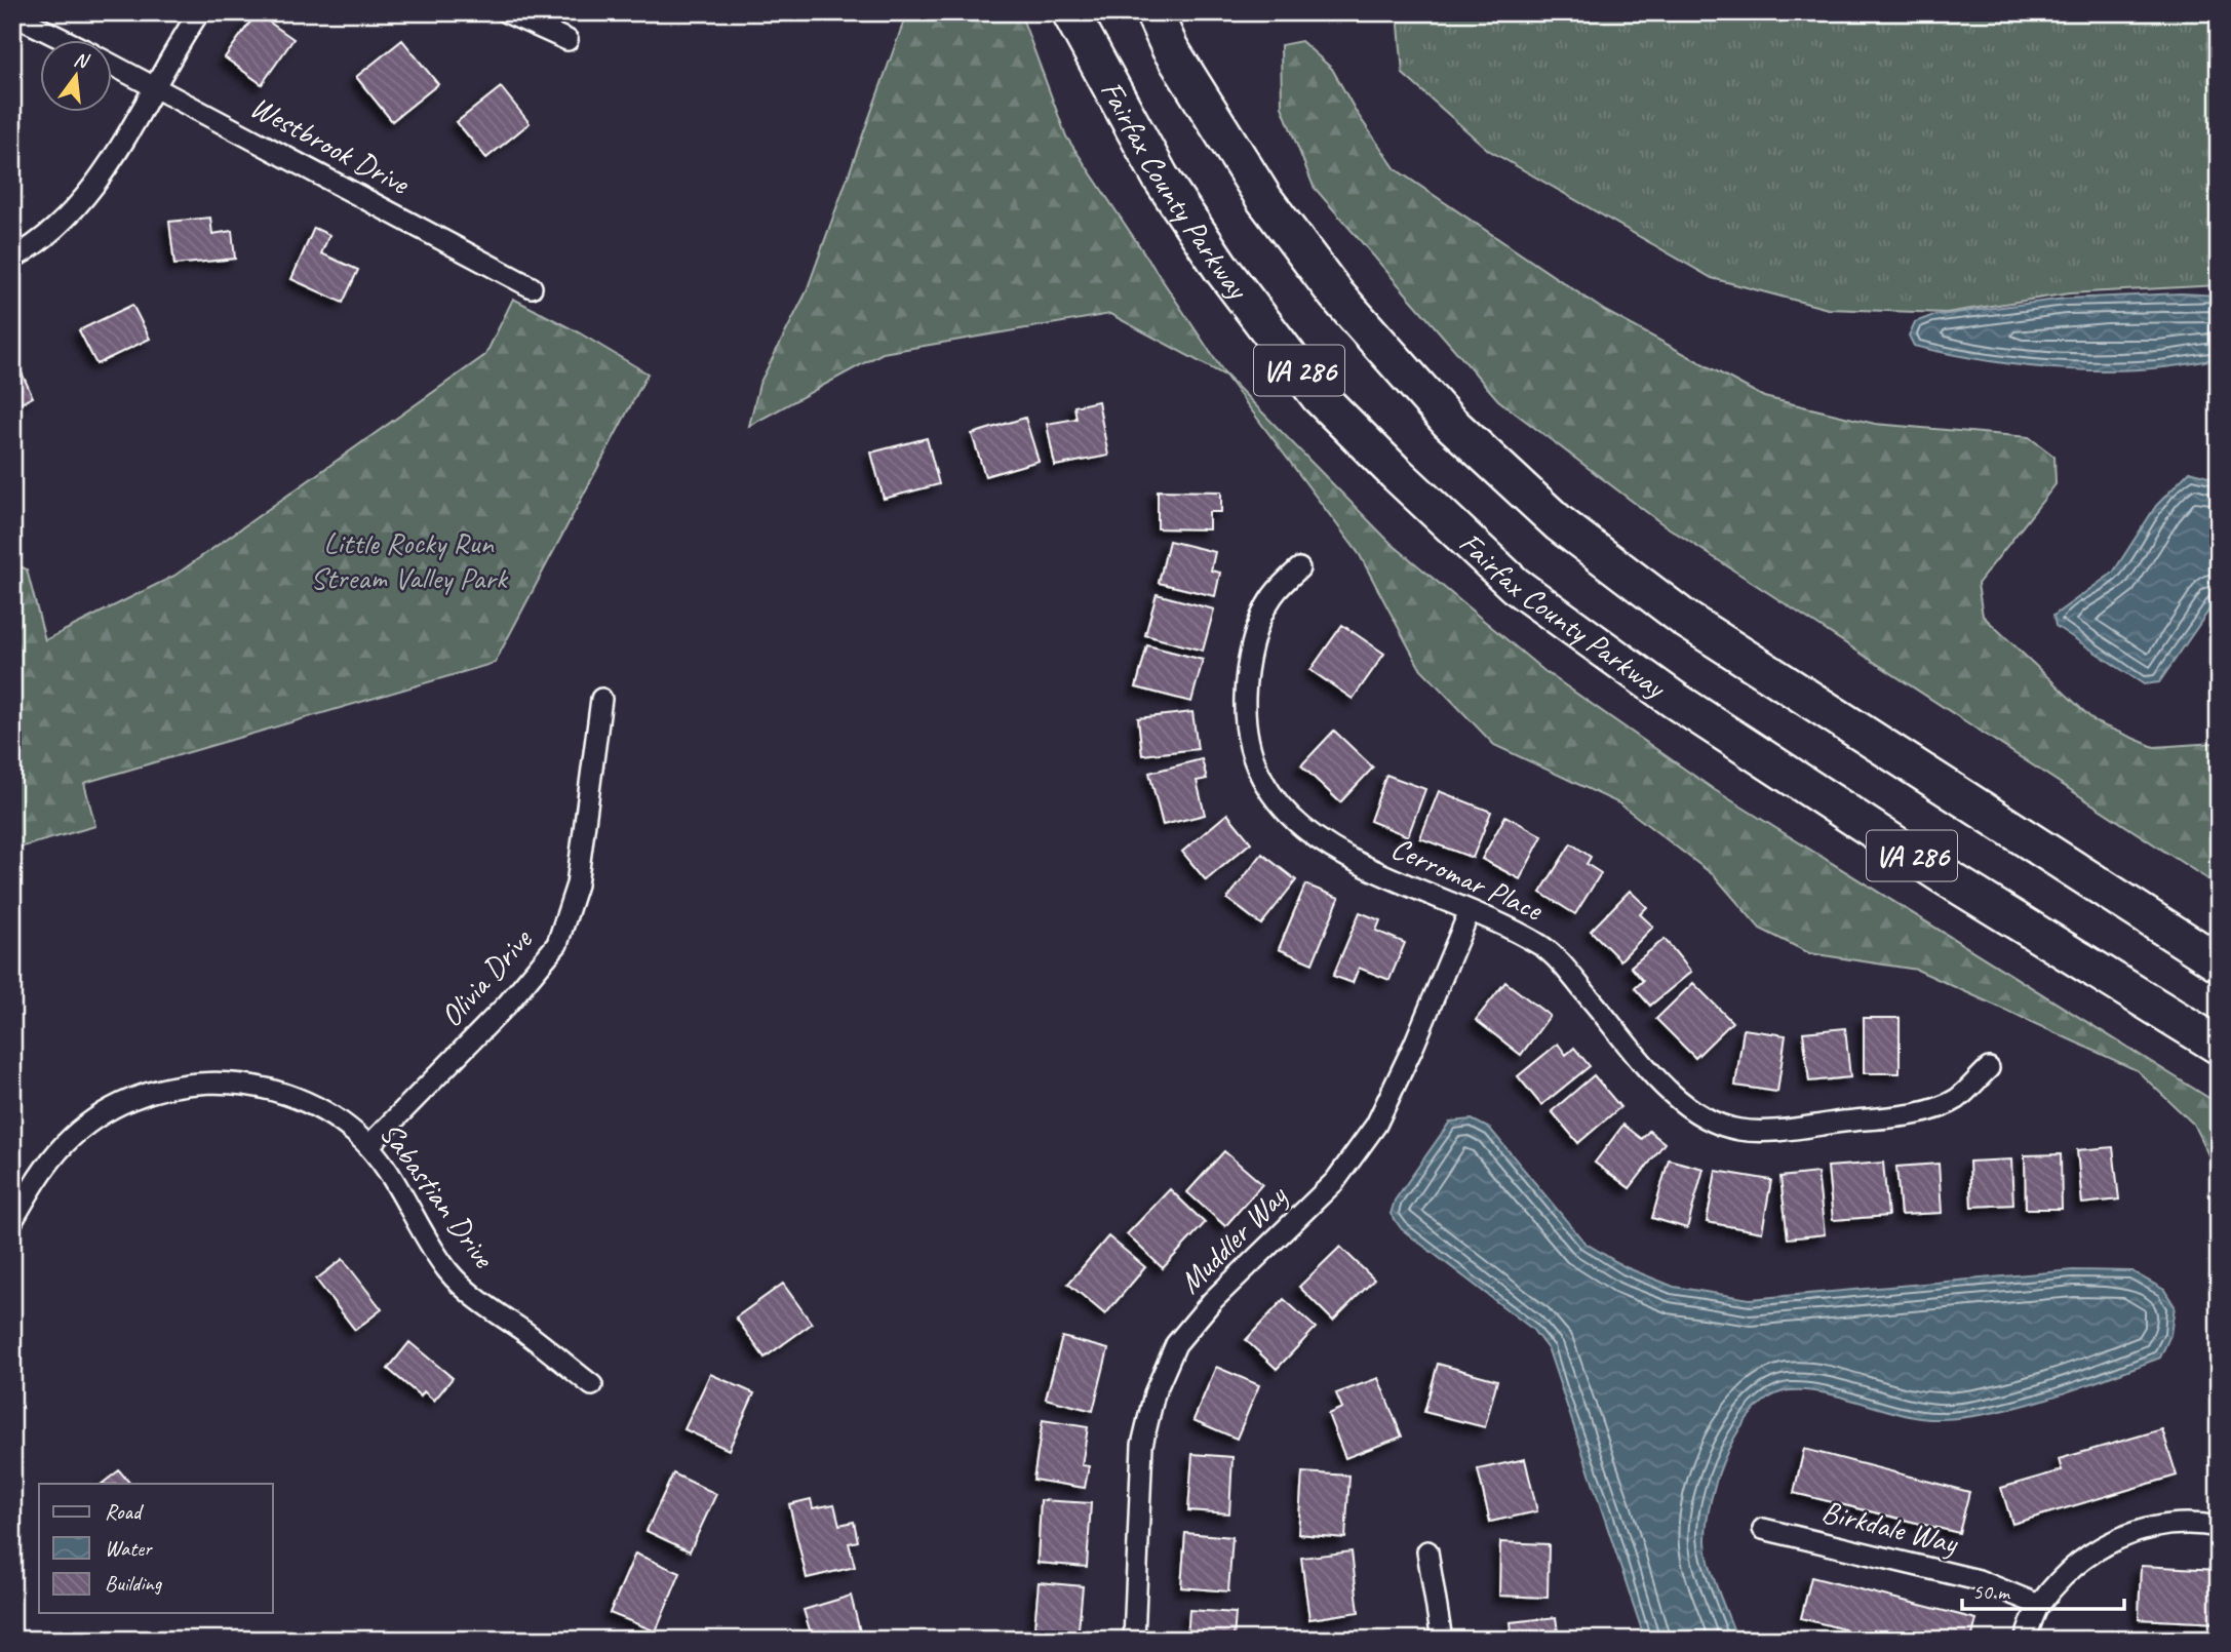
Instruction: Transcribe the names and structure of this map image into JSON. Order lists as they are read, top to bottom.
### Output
{
  "streets": {
    "highway": ["Fairfax County Parkway", "VA 286"],
    "street": [
      "Westbrook Drive",
      "Cerromar Place",
      "Olivia Drive",
      "Sabastian Drive",
      "Muddler Way",
      "Birkdale Way"
    ]
  },
  "crossings": [
    ["Cerromar Place", "Muddler Way"],
    ["Olivia Drive", "Sabastian Drive"]
  ],
  "parks": ["Little Rocky Run Stream Valley Park"],
  "legend": ["Road", "Water", "Building"],
  "scale_bar": "50 m",
  "north": "top"
}
